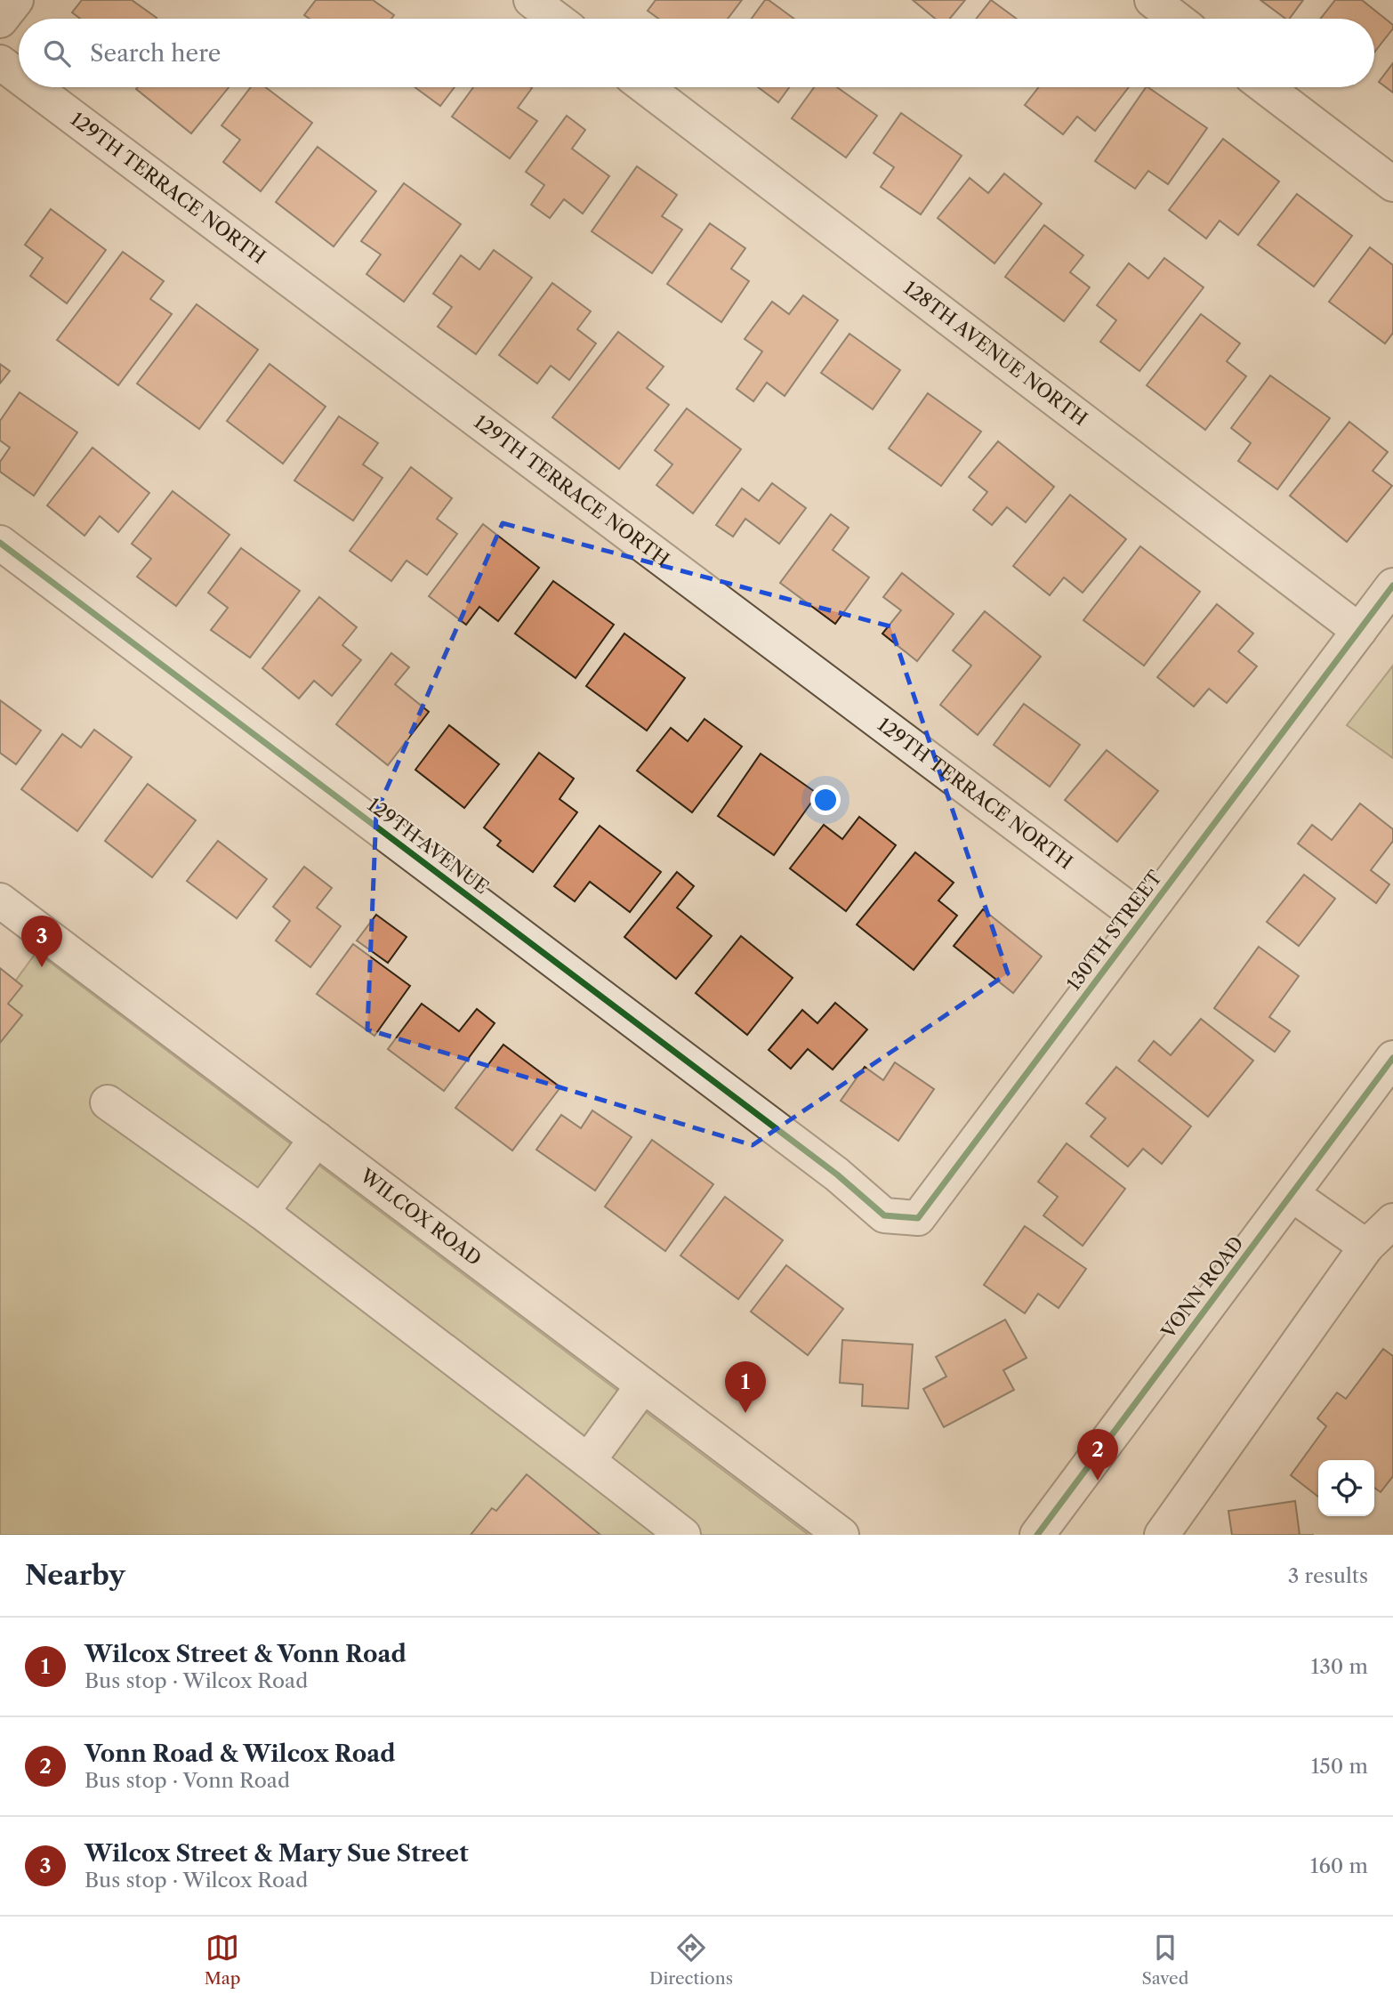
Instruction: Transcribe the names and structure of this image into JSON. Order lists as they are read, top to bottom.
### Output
{
  "streets": {
    "street": [
      "129TH TERRACE NORTH",
      "128TH AVENUE NORTH",
      "129TH AVENUE",
      "130TH STREET",
      "WILCOX ROAD",
      "VONN ROAD"
    ]
  },
  "crossings": [
    ["129TH TERRACE NORTH", "130TH STREET"],
    ["128TH AVENUE NORTH", "130TH STREET"],
    ["129TH AVENUE", "130TH STREET"]
  ],
  "page": {
    "search": "Search here",
    "pins": ["3", "1", "2"],
    "heading": ["Nearby", "3 results"],
    "list": [
      {
        "mark": "1",
        "name": "Wilcox Street & Vonn Road",
        "note": "Bus stop · Wilcox Road",
        "value": "130 m"
      },
      {
        "mark": "2",
        "name": "Vonn Road & Wilcox Road",
        "note": "Bus stop · Vonn Road",
        "value": "150 m"
      },
      {
        "mark": "3",
        "name": "Wilcox Street & Mary Sue Street",
        "note": "Bus stop · Wilcox Road",
        "value": "160 m"
      }
    ],
    "nav": ["Map", "Directions", "Saved"]
  }
}
